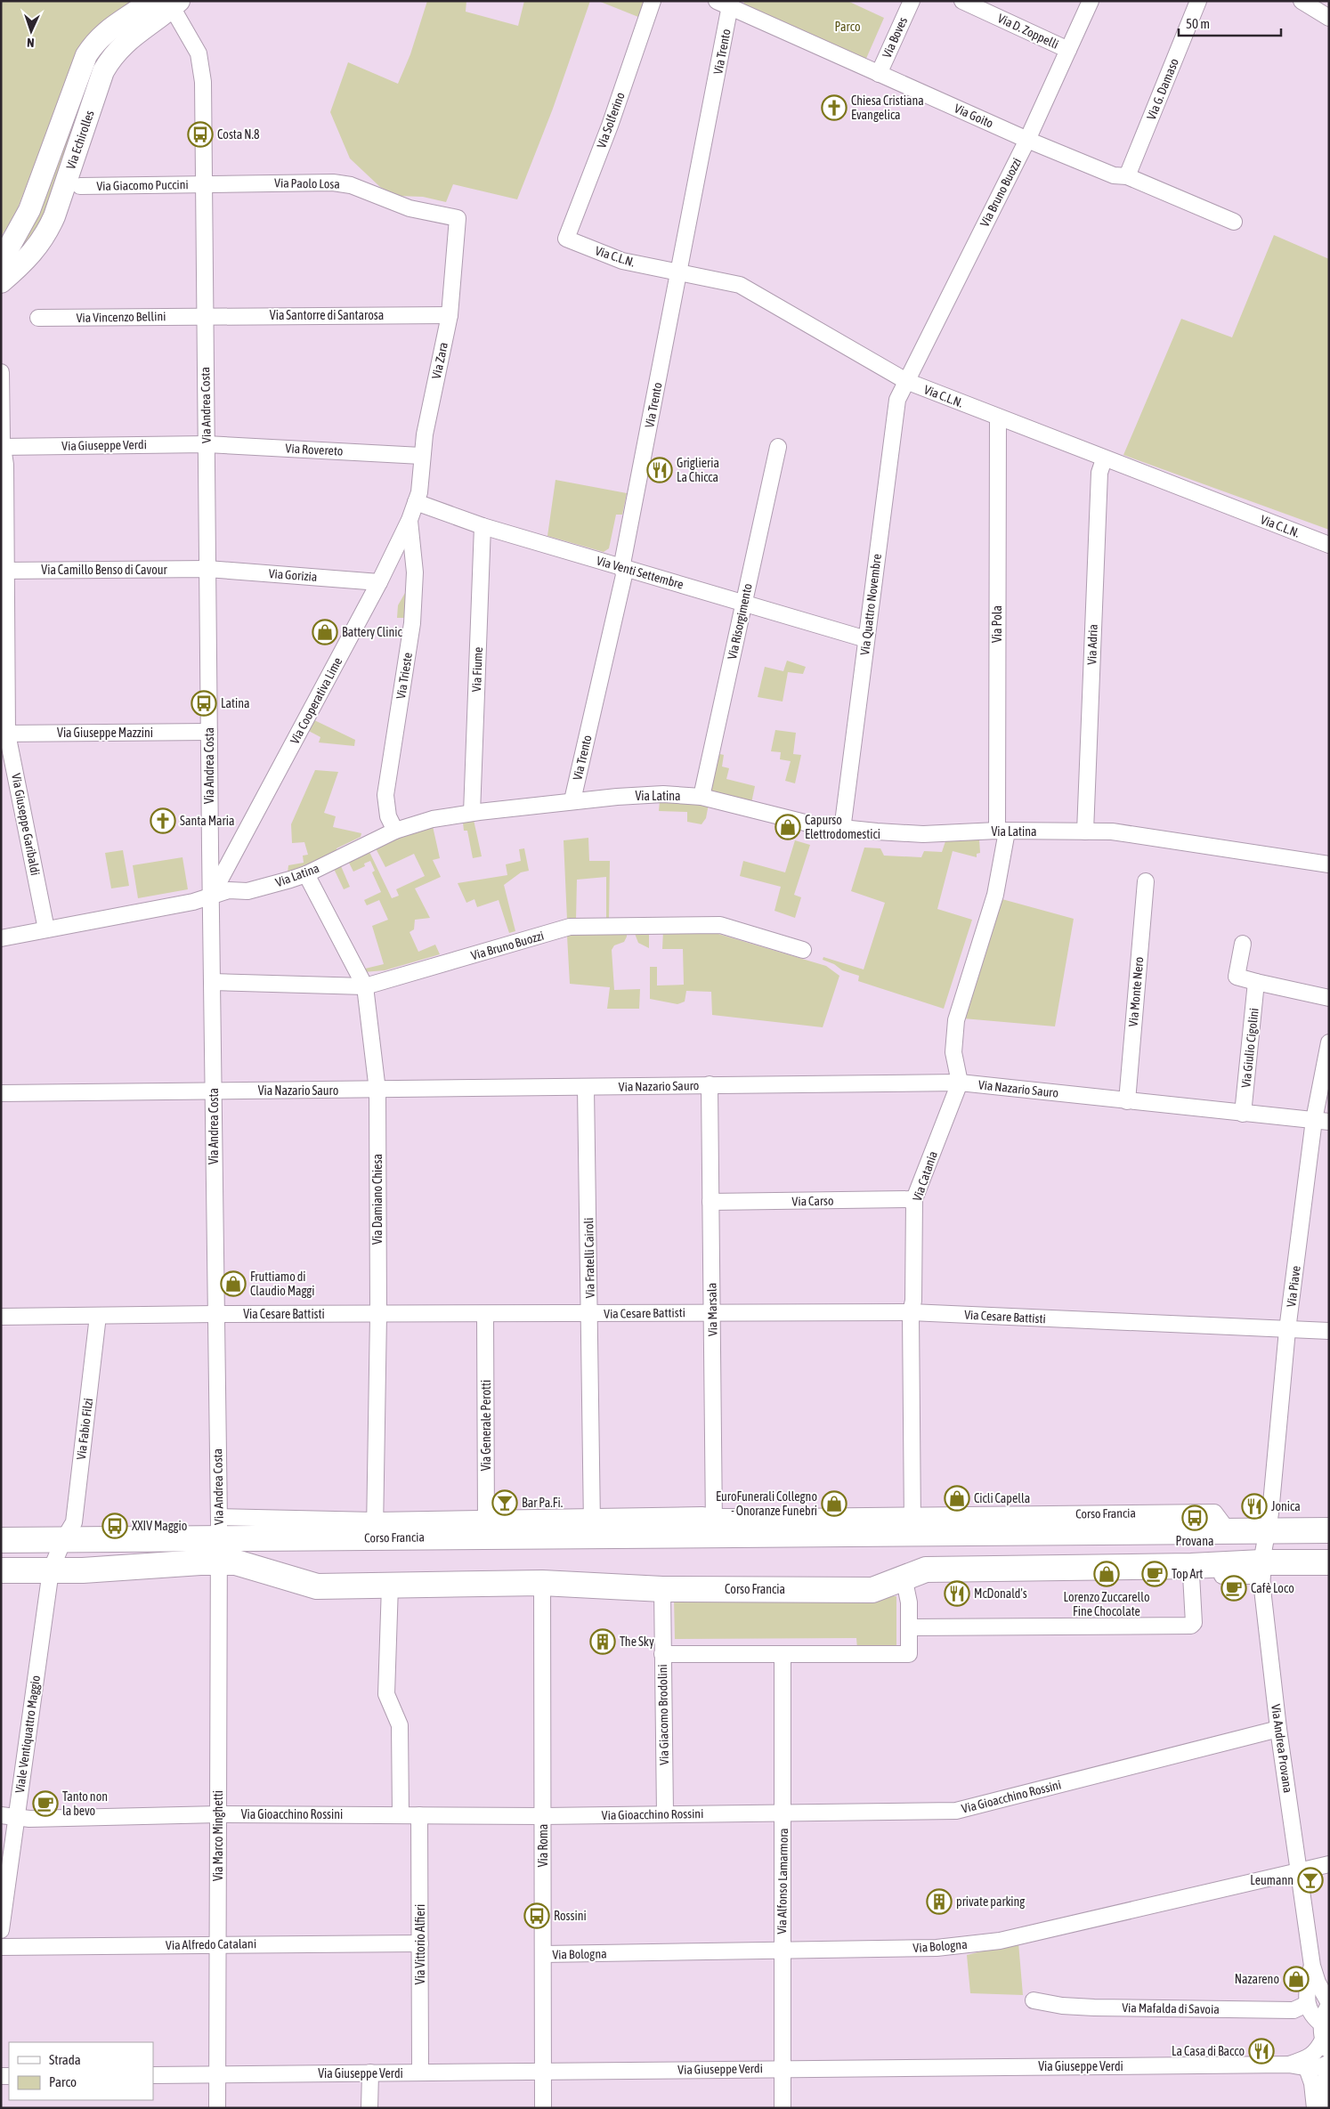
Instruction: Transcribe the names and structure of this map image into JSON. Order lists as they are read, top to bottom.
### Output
{
  "streets": {
    "main road": ["Corso Francia"],
    "street": [
      "Via D. Zoppelli",
      "Via Boves",
      "Via Trento",
      "Via G. Damaso",
      "Via Goito",
      "Via Solferino",
      "Via Echirolles",
      "Via Paolo Losa",
      "Via Giacomo Puccini",
      "Via Bruno Buozzi",
      "Via C.L.N.",
      "Via Santorre di Santarosa",
      "Via Vincenzo Bellini",
      "Via Zara",
      "Via Andrea Costa",
      "Via Giuseppe Verdi",
      "Via Rovereto",
      "Via Camillo Benso di Cavour",
      "Via Venti Settembre",
      "Via Gorizia",
      "Via Quattro Novembre",
      "Via Risorgimento",
      "Via Pola",
      "Via Adria",
      "Via Fiume",
      "Via Trieste",
      "Via Cooperativa Lime",
      "Via Giuseppe Mazzini",
      "Via Latina",
      "Via Giuseppe Garibaldi",
      "Via Monte Nero",
      "Via Giulio Cigolini",
      "Via Nazario Sauro",
      "Via Catania",
      "Via Damiano Chiesa",
      "Via Carso",
      "Via Fratelli Cairoli",
      "Via Piave",
      "Via Marsala",
      "Via Cesare Battisti",
      "Via Generale Perotti",
      "Via Fabio Filzi",
      "Via Giacomo Brodolini",
      "Viale Ventiquattro Maggio",
      "Via Andrea Provana",
      "Via Gioacchino Rossini",
      "Via Marco Minghetti",
      "Via Roma",
      "Via Alfonso Lamarmora",
      "Via Alfredo Catalani",
      "Via Vittorio Alfieri",
      "Via Bologna",
      "Via Mafalda di Savoia"
    ]
  },
  "crossings": [
    ["Via D. Zoppelli", "Via Bruno Buozzi"],
    ["Via Boves", "Via Goito"],
    ["Via Trento", "Via Goito"],
    ["Via Trento", "Via C.L.N."],
    ["Via Trento", "Via Venti Settembre"],
    ["Via Trento", "Via Latina"],
    ["Via G. Damaso", "Via Goito"],
    ["Via Goito", "Via Bruno Buozzi"],
    ["Via Solferino", "Via C.L.N."],
    ["Via Echirolles", "Via Andrea Costa"],
    ["Via Paolo Losa", "Via Giacomo Puccini"],
    ["Via Paolo Losa", "Via Zara"],
    ["Via Paolo Losa", "Via Andrea Costa"],
    ["Via Giacomo Puccini", "Via Andrea Costa"],
    ["Via Bruno Buozzi", "Via C.L.N."],
    ["Via Bruno Buozzi", "Via Andrea Costa"],
    ["Via Bruno Buozzi", "Via Quattro Novembre"],
    ["Via Bruno Buozzi", "Via Damiano Chiesa"],
    ["Via C.L.N.", "Via Quattro Novembre"],
    ["Via C.L.N.", "Via Pola"],
    ["Via C.L.N.", "Via Adria"],
    ["Via Santorre di Santarosa", "Via Vincenzo Bellini"],
    ["Via Santorre di Santarosa", "Via Zara"],
    ["Via Santorre di Santarosa", "Via Andrea Costa"],
    ["Via Vincenzo Bellini", "Via Andrea Costa"],
    ["Via Zara", "Via Rovereto"],
    ["Via Zara", "Via Venti Settembre"],
    ["Via Zara", "Via Cooperativa Lime"],
    ["Via Andrea Costa", "Via Giuseppe Verdi"],
    ["Via Andrea Costa", "Via Rovereto"],
    ["Via Andrea Costa", "Via Camillo Benso di Cavour"],
    ["Via Andrea Costa", "Via Gorizia"],
    ["Via Andrea Costa", "Via Cooperativa Lime"],
    ["Via Andrea Costa", "Via Giuseppe Mazzini"],
    ["Via Andrea Costa", "Via Latina"],
    ["Via Andrea Costa", "Via Nazario Sauro"],
    ["Via Andrea Costa", "Via Cesare Battisti"],
    ["Via Andrea Costa", "Corso Francia"],
    ["Via Andrea Costa", "Via Marco Minghetti"],
    ["Via Giuseppe Verdi", "Via Rovereto"],
    ["Via Giuseppe Verdi", "Via Giuseppe Garibaldi"],
    ["Via Giuseppe Verdi", "Via Marco Minghetti"],
    ["Via Giuseppe Verdi", "Via Roma"],
    ["Via Giuseppe Verdi", "Via Alfonso Lamarmora"],
    ["Via Giuseppe Verdi", "Via Vittorio Alfieri"],
    ["Via Camillo Benso di Cavour", "Via Gorizia"],
    ["Via Camillo Benso di Cavour", "Via Giuseppe Garibaldi"],
    ["Via Venti Settembre", "Via Quattro Novembre"],
    ["Via Venti Settembre", "Via Risorgimento"],
    ["Via Venti Settembre", "Via Fiume"],
    ["Via Venti Settembre", "Via Cooperativa Lime"],
    ["Via Gorizia", "Via Cooperativa Lime"],
    ["Via Quattro Novembre", "Via Latina"],
    ["Via Risorgimento", "Via Latina"],
    ["Via Pola", "Via Latina"],
    ["Via Adria", "Via Latina"],
    ["Via Fiume", "Via Latina"],
    ["Via Trieste", "Via Cooperativa Lime"],
    ["Via Trieste", "Via Latina"],
    ["Via Cooperativa Lime", "Via Latina"],
    ["Via Giuseppe Mazzini", "Via Giuseppe Garibaldi"],
    ["Via Latina", "Via Giuseppe Garibaldi"],
    ["Via Latina", "Via Damiano Chiesa"],
    ["Via Monte Nero", "Via Nazario Sauro"],
    ["Via Giulio Cigolini", "Via Nazario Sauro"],
    ["Via Nazario Sauro", "Via Catania"],
    ["Via Nazario Sauro", "Via Damiano Chiesa"],
    ["Via Nazario Sauro", "Via Fratelli Cairoli"],
    ["Via Nazario Sauro", "Via Piave"],
    ["Via Nazario Sauro", "Via Marsala"],
    ["Via Catania", "Via Carso"],
    ["Via Catania", "Via Cesare Battisti"],
    ["Via Catania", "Corso Francia"],
    ["Via Damiano Chiesa", "Via Cesare Battisti"],
    ["Via Damiano Chiesa", "Corso Francia"],
    ["Via Carso", "Via Marsala"],
    ["Via Fratelli Cairoli", "Via Cesare Battisti"],
    ["Via Fratelli Cairoli", "Corso Francia"],
    ["Via Piave", "Via Cesare Battisti"],
    ["Via Piave", "Corso Francia"],
    ["Via Piave", "Via Andrea Provana"],
    ["Via Marsala", "Via Cesare Battisti"],
    ["Via Marsala", "Corso Francia"],
    ["Via Cesare Battisti", "Via Generale Perotti"],
    ["Via Cesare Battisti", "Via Fabio Filzi"],
    ["Via Generale Perotti", "Corso Francia"],
    ["Via Fabio Filzi", "Corso Francia"],
    ["Via Fabio Filzi", "Viale Ventiquattro Maggio"],
    ["Corso Francia", "Via Giacomo Brodolini"],
    ["Corso Francia", "Viale Ventiquattro Maggio"],
    ["Corso Francia", "Via Andrea Provana"],
    ["Corso Francia", "Via Marco Minghetti"],
    ["Corso Francia", "Via Roma"],
    ["Via Giacomo Brodolini", "Via Gioacchino Rossini"],
    ["Viale Ventiquattro Maggio", "Via Gioacchino Rossini"],
    ["Via Andrea Provana", "Via Gioacchino Rossini"],
    ["Via Andrea Provana", "Via Bologna"],
    ["Via Andrea Provana", "Via Mafalda di Savoia"],
    ["Via Gioacchino Rossini", "Via Marco Minghetti"],
    ["Via Gioacchino Rossini", "Via Roma"],
    ["Via Gioacchino Rossini", "Via Alfonso Lamarmora"],
    ["Via Gioacchino Rossini", "Via Vittorio Alfieri"],
    ["Via Marco Minghetti", "Via Alfredo Catalani"],
    ["Via Roma", "Via Bologna"],
    ["Via Alfonso Lamarmora", "Via Bologna"],
    ["Via Alfredo Catalani", "Via Vittorio Alfieri"]
  ],
  "parks": ["Parco"],
  "places": {
    "church": ["Chiesa Cristiana Evangelica", "Santa Maria"],
    "bus stop": [
      "Costa N.8",
      "Latina",
      "Provana",
      "XXIV Maggio",
      "Rossini"
    ],
    "restaurant": [
      "Griglieria La Chicca",
      "Jonica",
      "McDonald's",
      "La Casa di Bacco"
    ],
    "shop": [
      "Battery Clinic",
      "Capurso Elettrodomestici",
      "Fruttiamo di Claudio Maggi",
      "Cicli Capella",
      "EuroFunerali Collegno - Onoranze Funebri",
      "Lorenzo Zuccarello Fine Chocolate",
      "Nazareno"
    ],
    "bar": ["Bar Pa.Fi.", "Leumann"],
    "cafe": ["Top Art", "Cafè Loco", "Tanto non la bevo"],
    "building": ["The Sky", "private parking"]
  },
  "legend": ["Strada", "Parco"],
  "scale_bar": "50 m",
  "north": "bottom"
}
